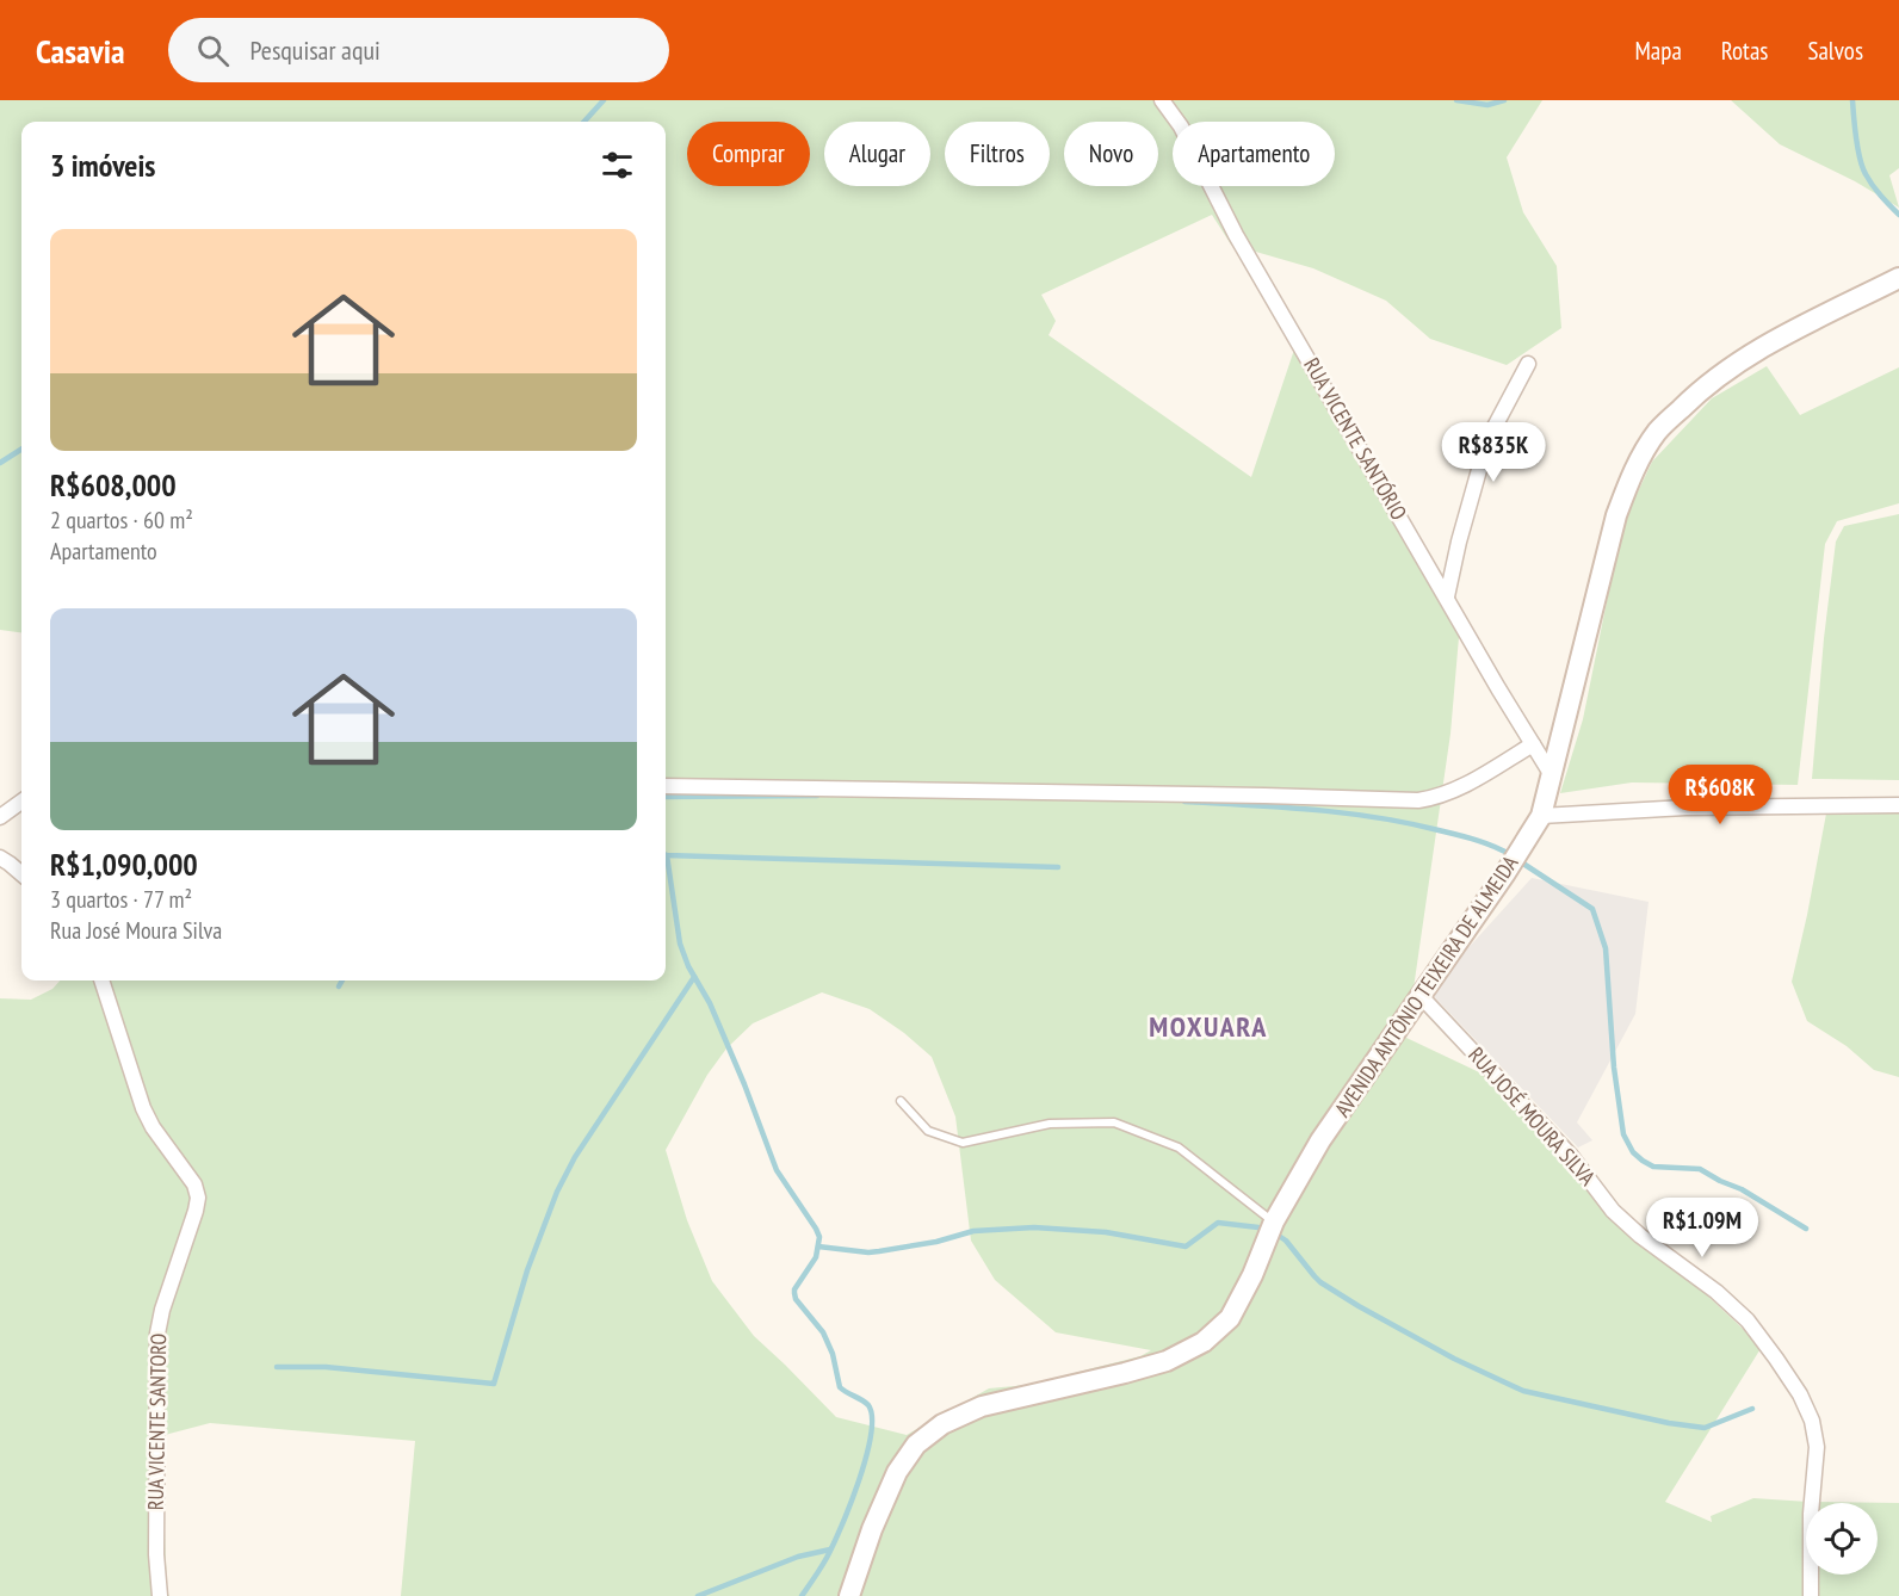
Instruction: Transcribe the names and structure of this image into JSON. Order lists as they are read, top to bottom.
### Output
{
  "streets": {
    "street": [
      "RUA VICENTE SANTÓRIO",
      "AVENIDA ANTÔNIO TEIXEIRA DE ALMEIDA",
      "RUA JOSÉ MOURA SILVA",
      "RUA VICENTE SANTORO"
    ]
  },
  "crossings": [
    ["RUA VICENTE SANTÓRIO", "AVENIDA ANTÔNIO TEIXEIRA DE ALMEIDA"],
    ["AVENIDA ANTÔNIO TEIXEIRA DE ALMEIDA", "RUA JOSÉ MOURA SILVA"]
  ],
  "districts": ["MOXUARA"],
  "page": {
    "header": "Casavia",
    "search": "Pesquisar aqui",
    "nav": ["Mapa", "Rotas", "Salvos"],
    "chip": [
      "Comprar",
      "Alugar",
      "Filtros",
      "Novo",
      "Apartamento"
    ],
    "heading": "3 imóveis",
    "list": [
      {
        "name": "R$608,000",
        "note": "2 quartos · 60 m² · Apartamento"
      },
      {
        "name": "R$1,090,000",
        "note": "3 quartos · 77 m² · Rua José Moura Silva"
      }
    ],
    "price": ["R$835K", "R$608K", "R$1.09M"]
  }
}
